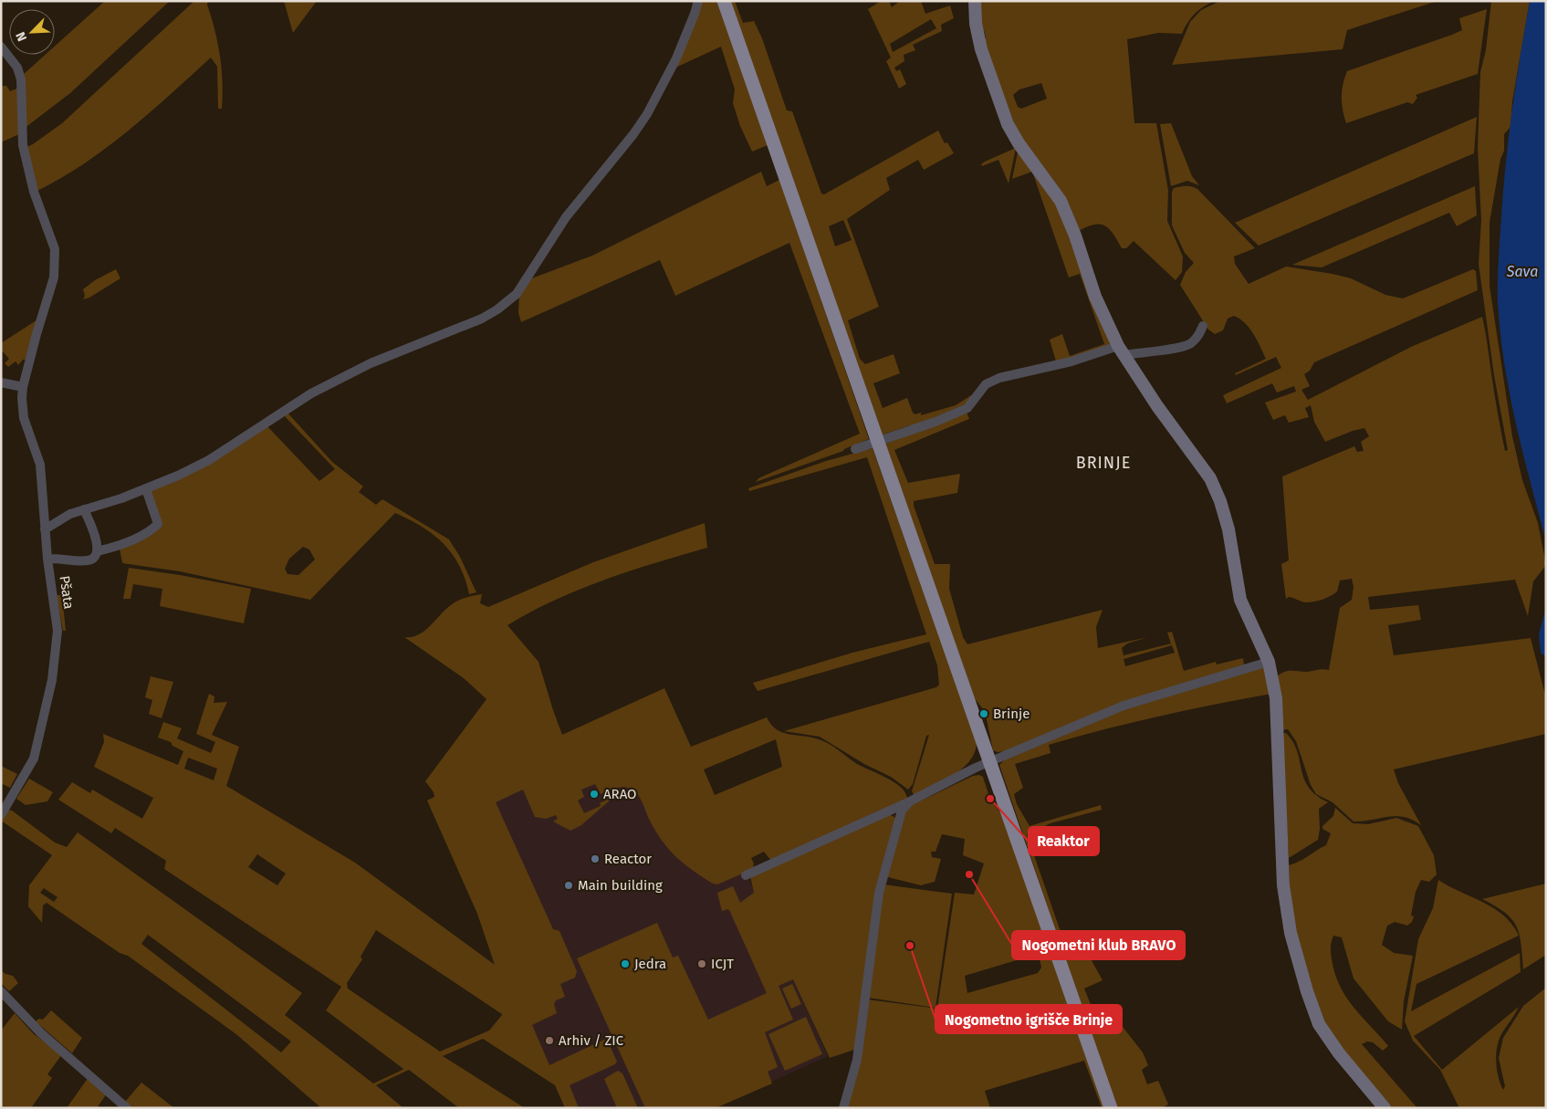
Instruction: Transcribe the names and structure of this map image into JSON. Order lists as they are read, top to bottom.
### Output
{
  "streets": {
    "street": ["Pšata"]
  },
  "districts": ["BRINJE"],
  "water": ["Sava"],
  "places": [
    "Brinje",
    "ARAO",
    "Reaktor",
    "Reactor",
    "Nogometni klub BRAVO",
    "Main building",
    "Nogometno igrišče Brinje",
    "Jedra",
    "ICJT",
    "Arhiv / ZIC"
  ],
  "north": "bottom left"
}
